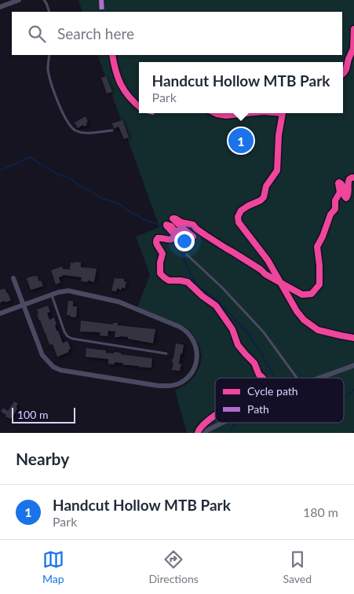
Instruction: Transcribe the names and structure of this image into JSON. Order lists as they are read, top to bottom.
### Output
{
  "legend": ["Cycle path", "Path"],
  "scale_bar": "100 m",
  "page": {
    "search": "Search here",
    "popup": ["Handcut Hollow MTB Park", "Park"],
    "pins": "1",
    "scale": "100 m",
    "heading": "Nearby",
    "list": [
      {
        "mark": "1",
        "name": "Handcut Hollow MTB Park",
        "note": "Park",
        "value": "180 m"
      }
    ],
    "nav": ["Map", "Directions", "Saved"]
  }
}
